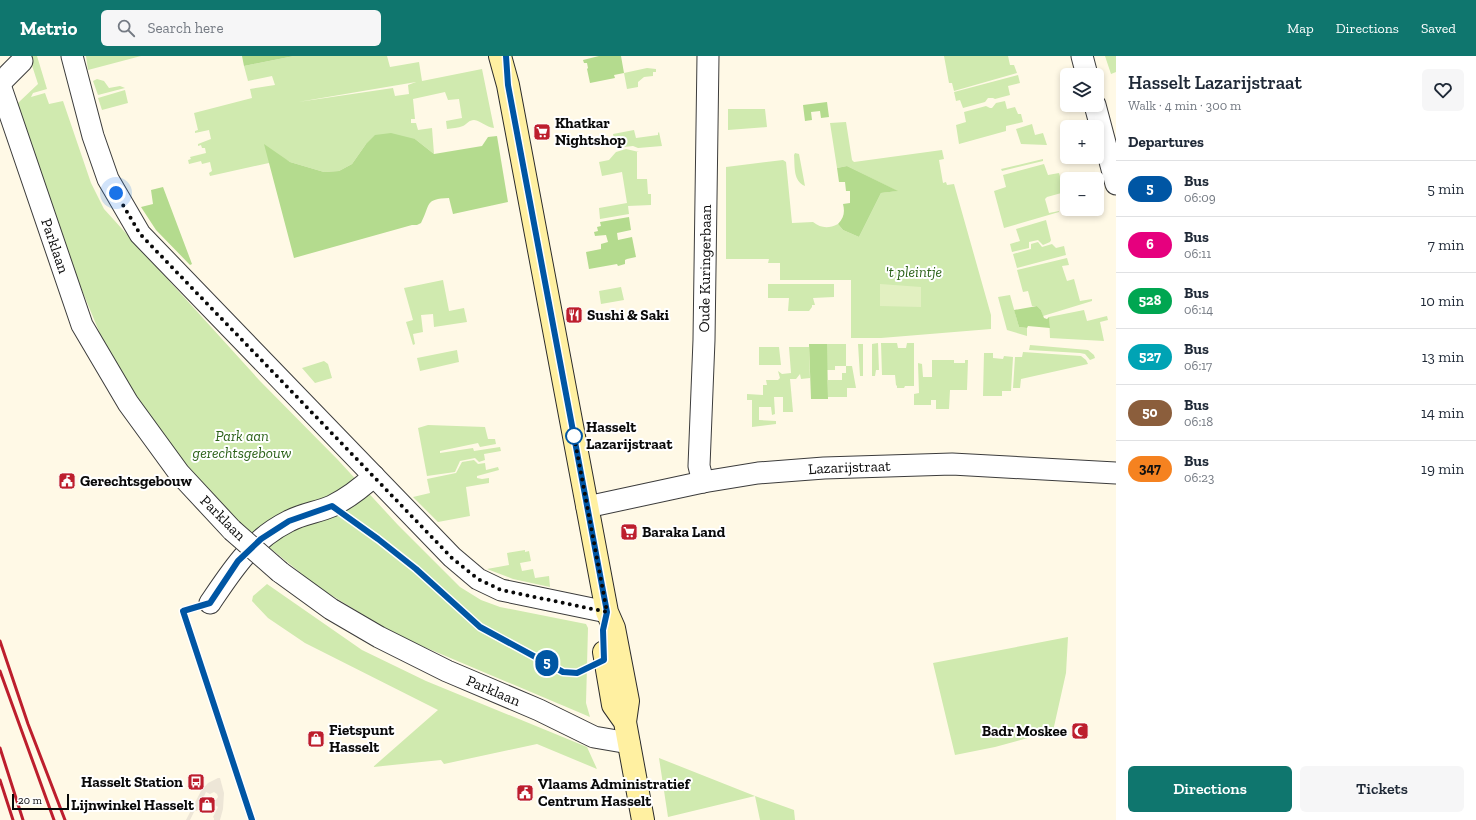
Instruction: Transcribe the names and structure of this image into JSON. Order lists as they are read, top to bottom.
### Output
{
  "streets": {
    "street": ["Parklaan", "Oude Kuringerbaan", "Lazarijstraat"]
  },
  "crossings": [
    ["Oude Kuringerbaan", "Lazarijstraat"]
  ],
  "parks": ["'t pleintje", "Park aan gerechtsgebouw"],
  "places": {
    "supermarket": ["Khatkar Nightshop", "Baraka Land"],
    "restaurant": ["Sushi & Saki"],
    "other": ["Hasselt Lazarijstraat"],
    "public building": ["Gerechtsgebouw", "Vlaams Administratief Centrum Hasselt"],
    "mosque": ["Badr Moskee"],
    "shop": ["Fietspunt Hasselt", "Lijnwinkel Hasselt"],
    "bus stop": ["Hasselt Station"]
  },
  "lines": ["bus line 5"],
  "scale_bar": "20 m",
  "page": {
    "header": "Metrio",
    "search": "Search here",
    "nav": ["Map", "Directions", "Saved"],
    "on_map": "5",
    "heading": [
      ["Hasselt Lazarijstraat", "Walk · 4 min · 300 m"],
      "Departures"
    ],
    "map_buttons": ["+", "−"],
    "list": [
      {
        "mark": "5",
        "name": "Bus",
        "note": "06:09",
        "value": "5 min"
      },
      {
        "mark": "6",
        "name": "Bus",
        "note": "06:11",
        "value": "7 min"
      },
      {
        "mark": "528",
        "name": "Bus",
        "note": "06:14",
        "value": "10 min"
      },
      {
        "mark": "527",
        "name": "Bus",
        "note": "06:17",
        "value": "13 min"
      },
      {
        "mark": "50",
        "name": "Bus",
        "note": "06:18",
        "value": "14 min"
      },
      {
        "mark": "347",
        "name": "Bus",
        "note": "06:23",
        "value": "19 min"
      }
    ],
    "buttons": ["Directions", "Tickets"],
    "scale": "20 m"
  }
}
